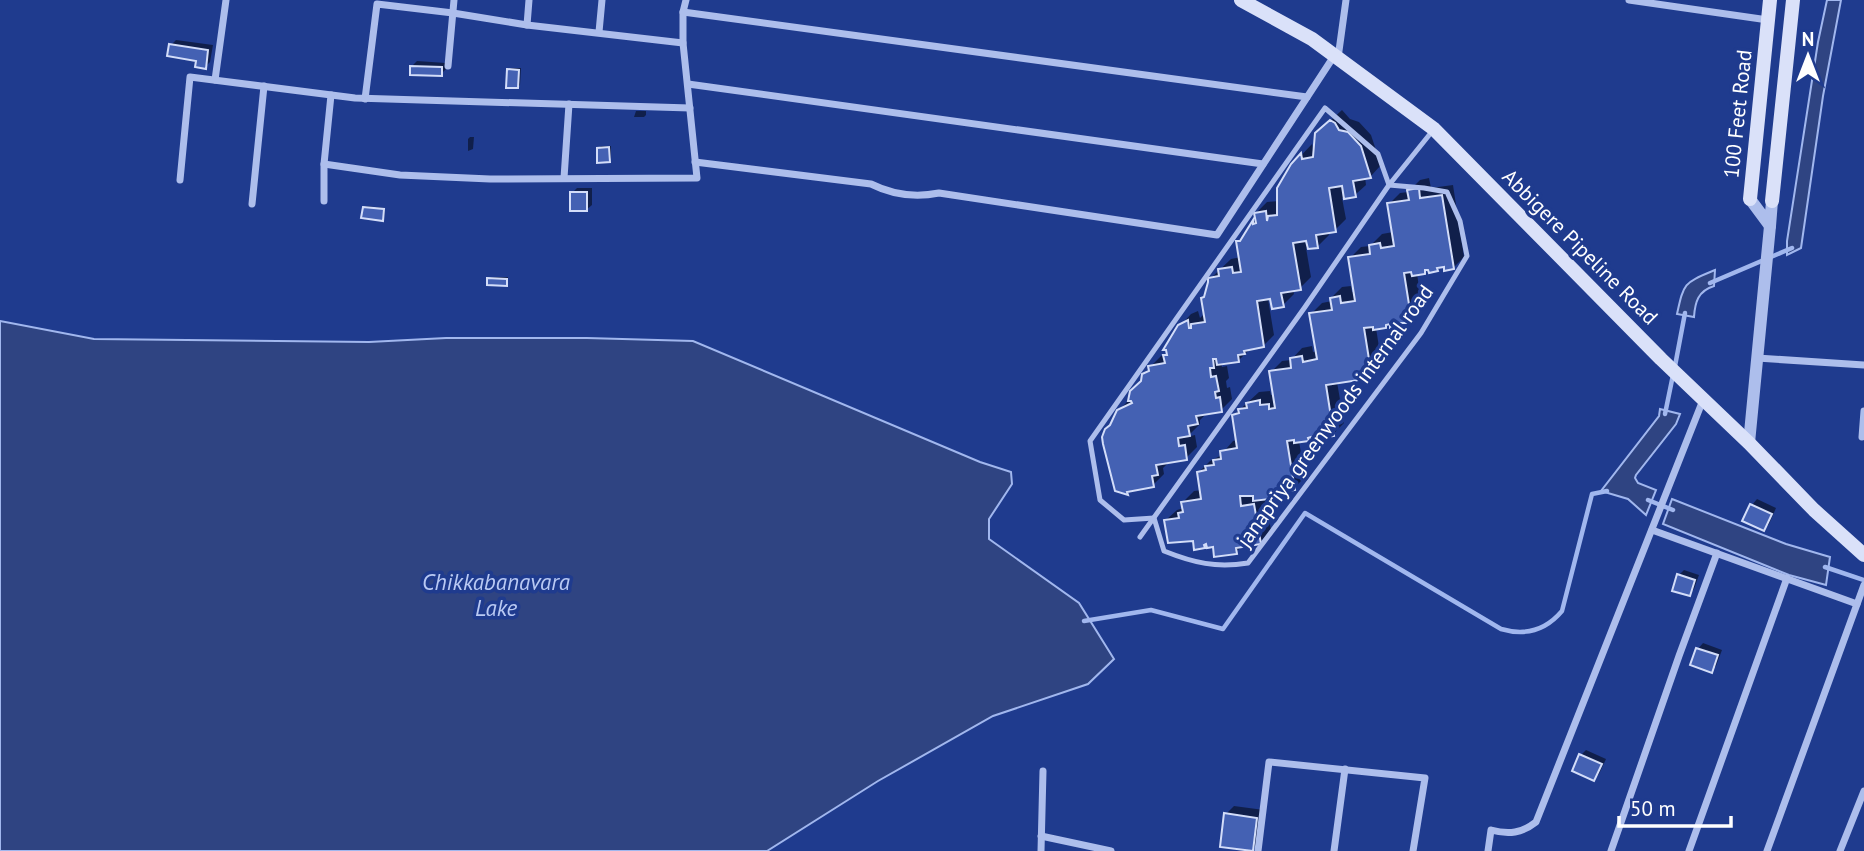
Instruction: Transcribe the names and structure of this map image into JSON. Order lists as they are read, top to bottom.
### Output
{
  "streets": {
    "main road": ["100 Feet Road", "Abbigere Pipeline Road"],
    "lane": ["janapriya greenwoods internal road"]
  },
  "crossings": [
    ["100 Feet Road", "Abbigere Pipeline Road"]
  ],
  "water": ["Chikkabanavara Lake"],
  "scale_bar": "50 m",
  "north": "top"
}
